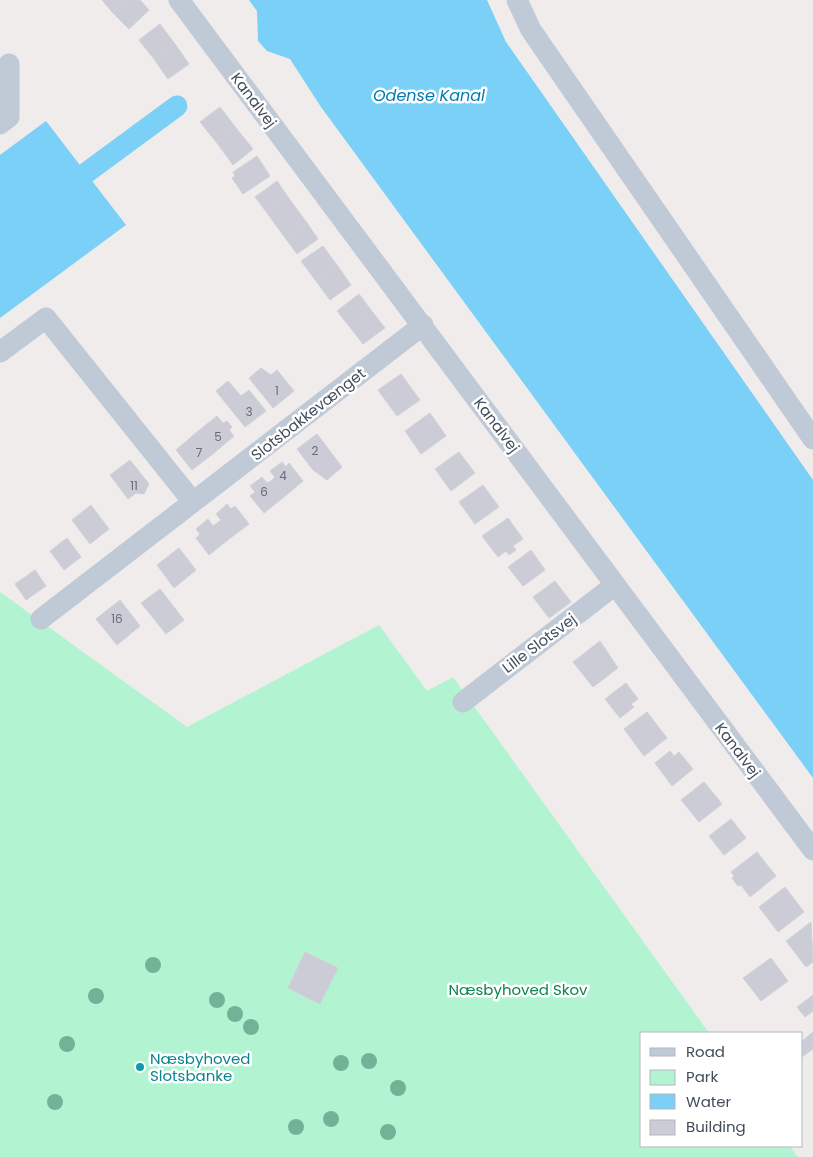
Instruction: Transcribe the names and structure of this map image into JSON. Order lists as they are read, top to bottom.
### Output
{
  "streets": {
    "street": ["Kanalvej", "Slotsbakkevænget", "Lille Slotsvej"]
  },
  "crossings": [
    ["Kanalvej", "Slotsbakkevænget"],
    ["Kanalvej", "Lille Slotsvej"]
  ],
  "water": ["Odense Kanal"],
  "parks": ["Næsbyhoved Skov"],
  "places": ["Næsbyhoved Slotsbanke"],
  "house_numbers": [
    "1",
    "3",
    "5",
    "2",
    "7",
    "4",
    "11",
    "6",
    "16"
  ],
  "legend": [
    "Road",
    "Park",
    "Water",
    "Building"
  ]
}
